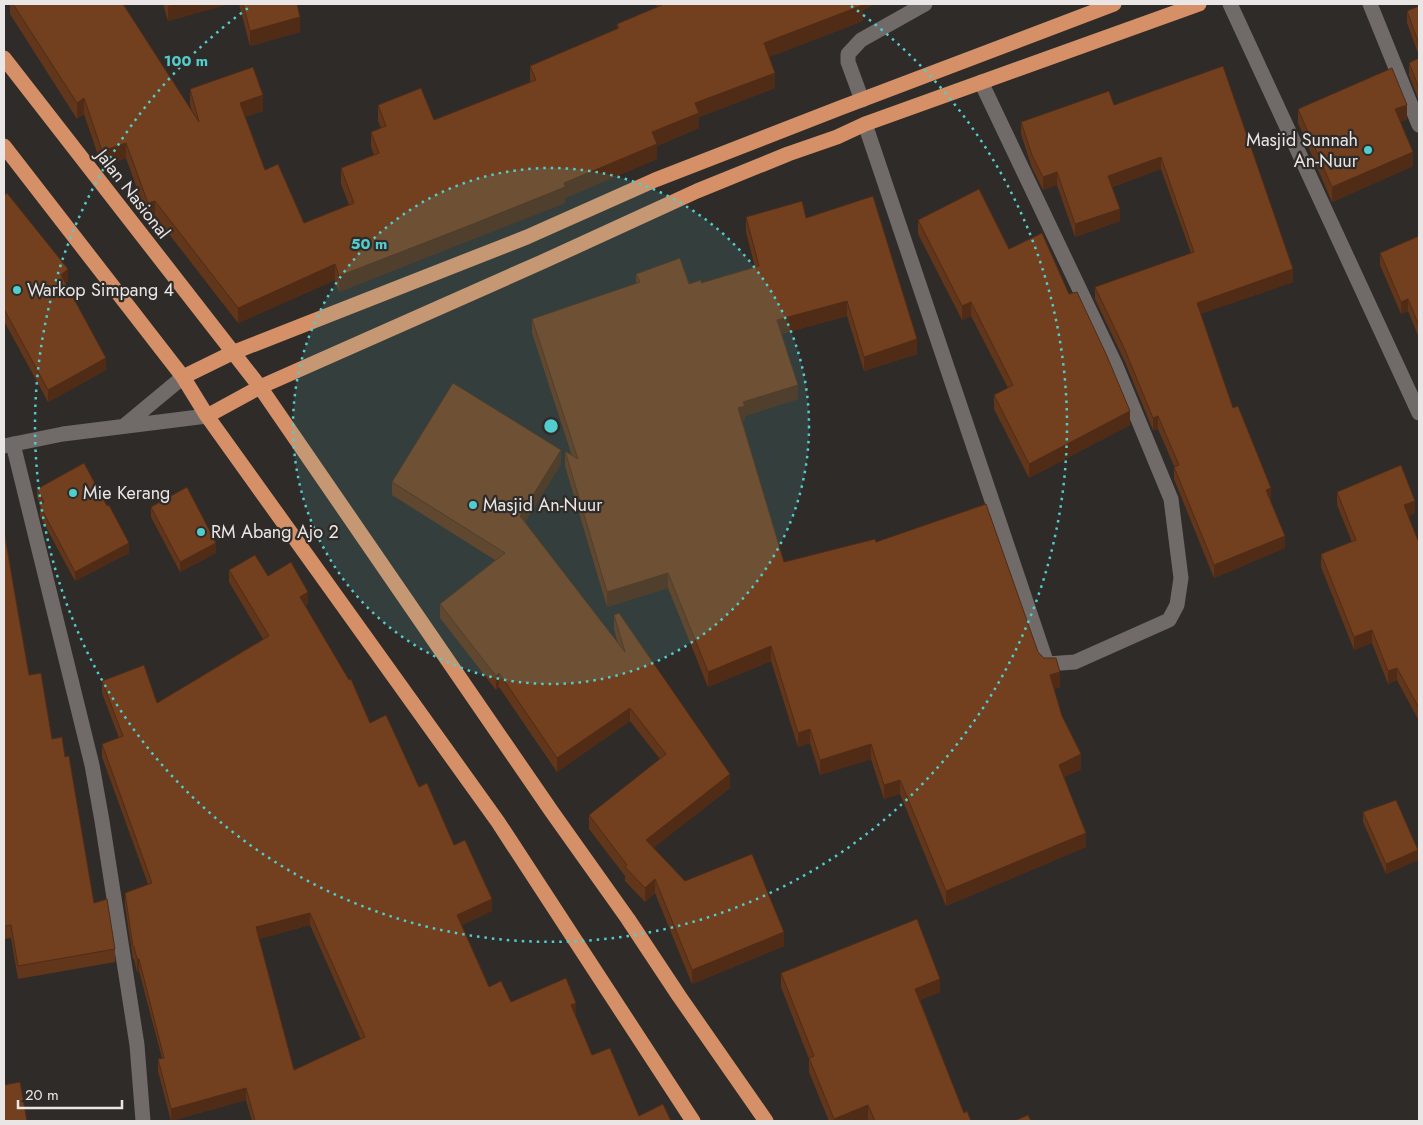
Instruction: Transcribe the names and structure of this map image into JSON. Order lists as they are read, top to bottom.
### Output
{
  "streets": {
    "highway": ["Jalan Nasional"]
  },
  "places": [
    "Masjid Sunnah An-Nuur",
    "Warkop Simpang 4",
    "Mie Kerang",
    "Masjid An-Nuur",
    "RM Abang Ajo 2"
  ],
  "scale_bar": "20 m",
  "rings": ["100 m", "50 m"]
}
